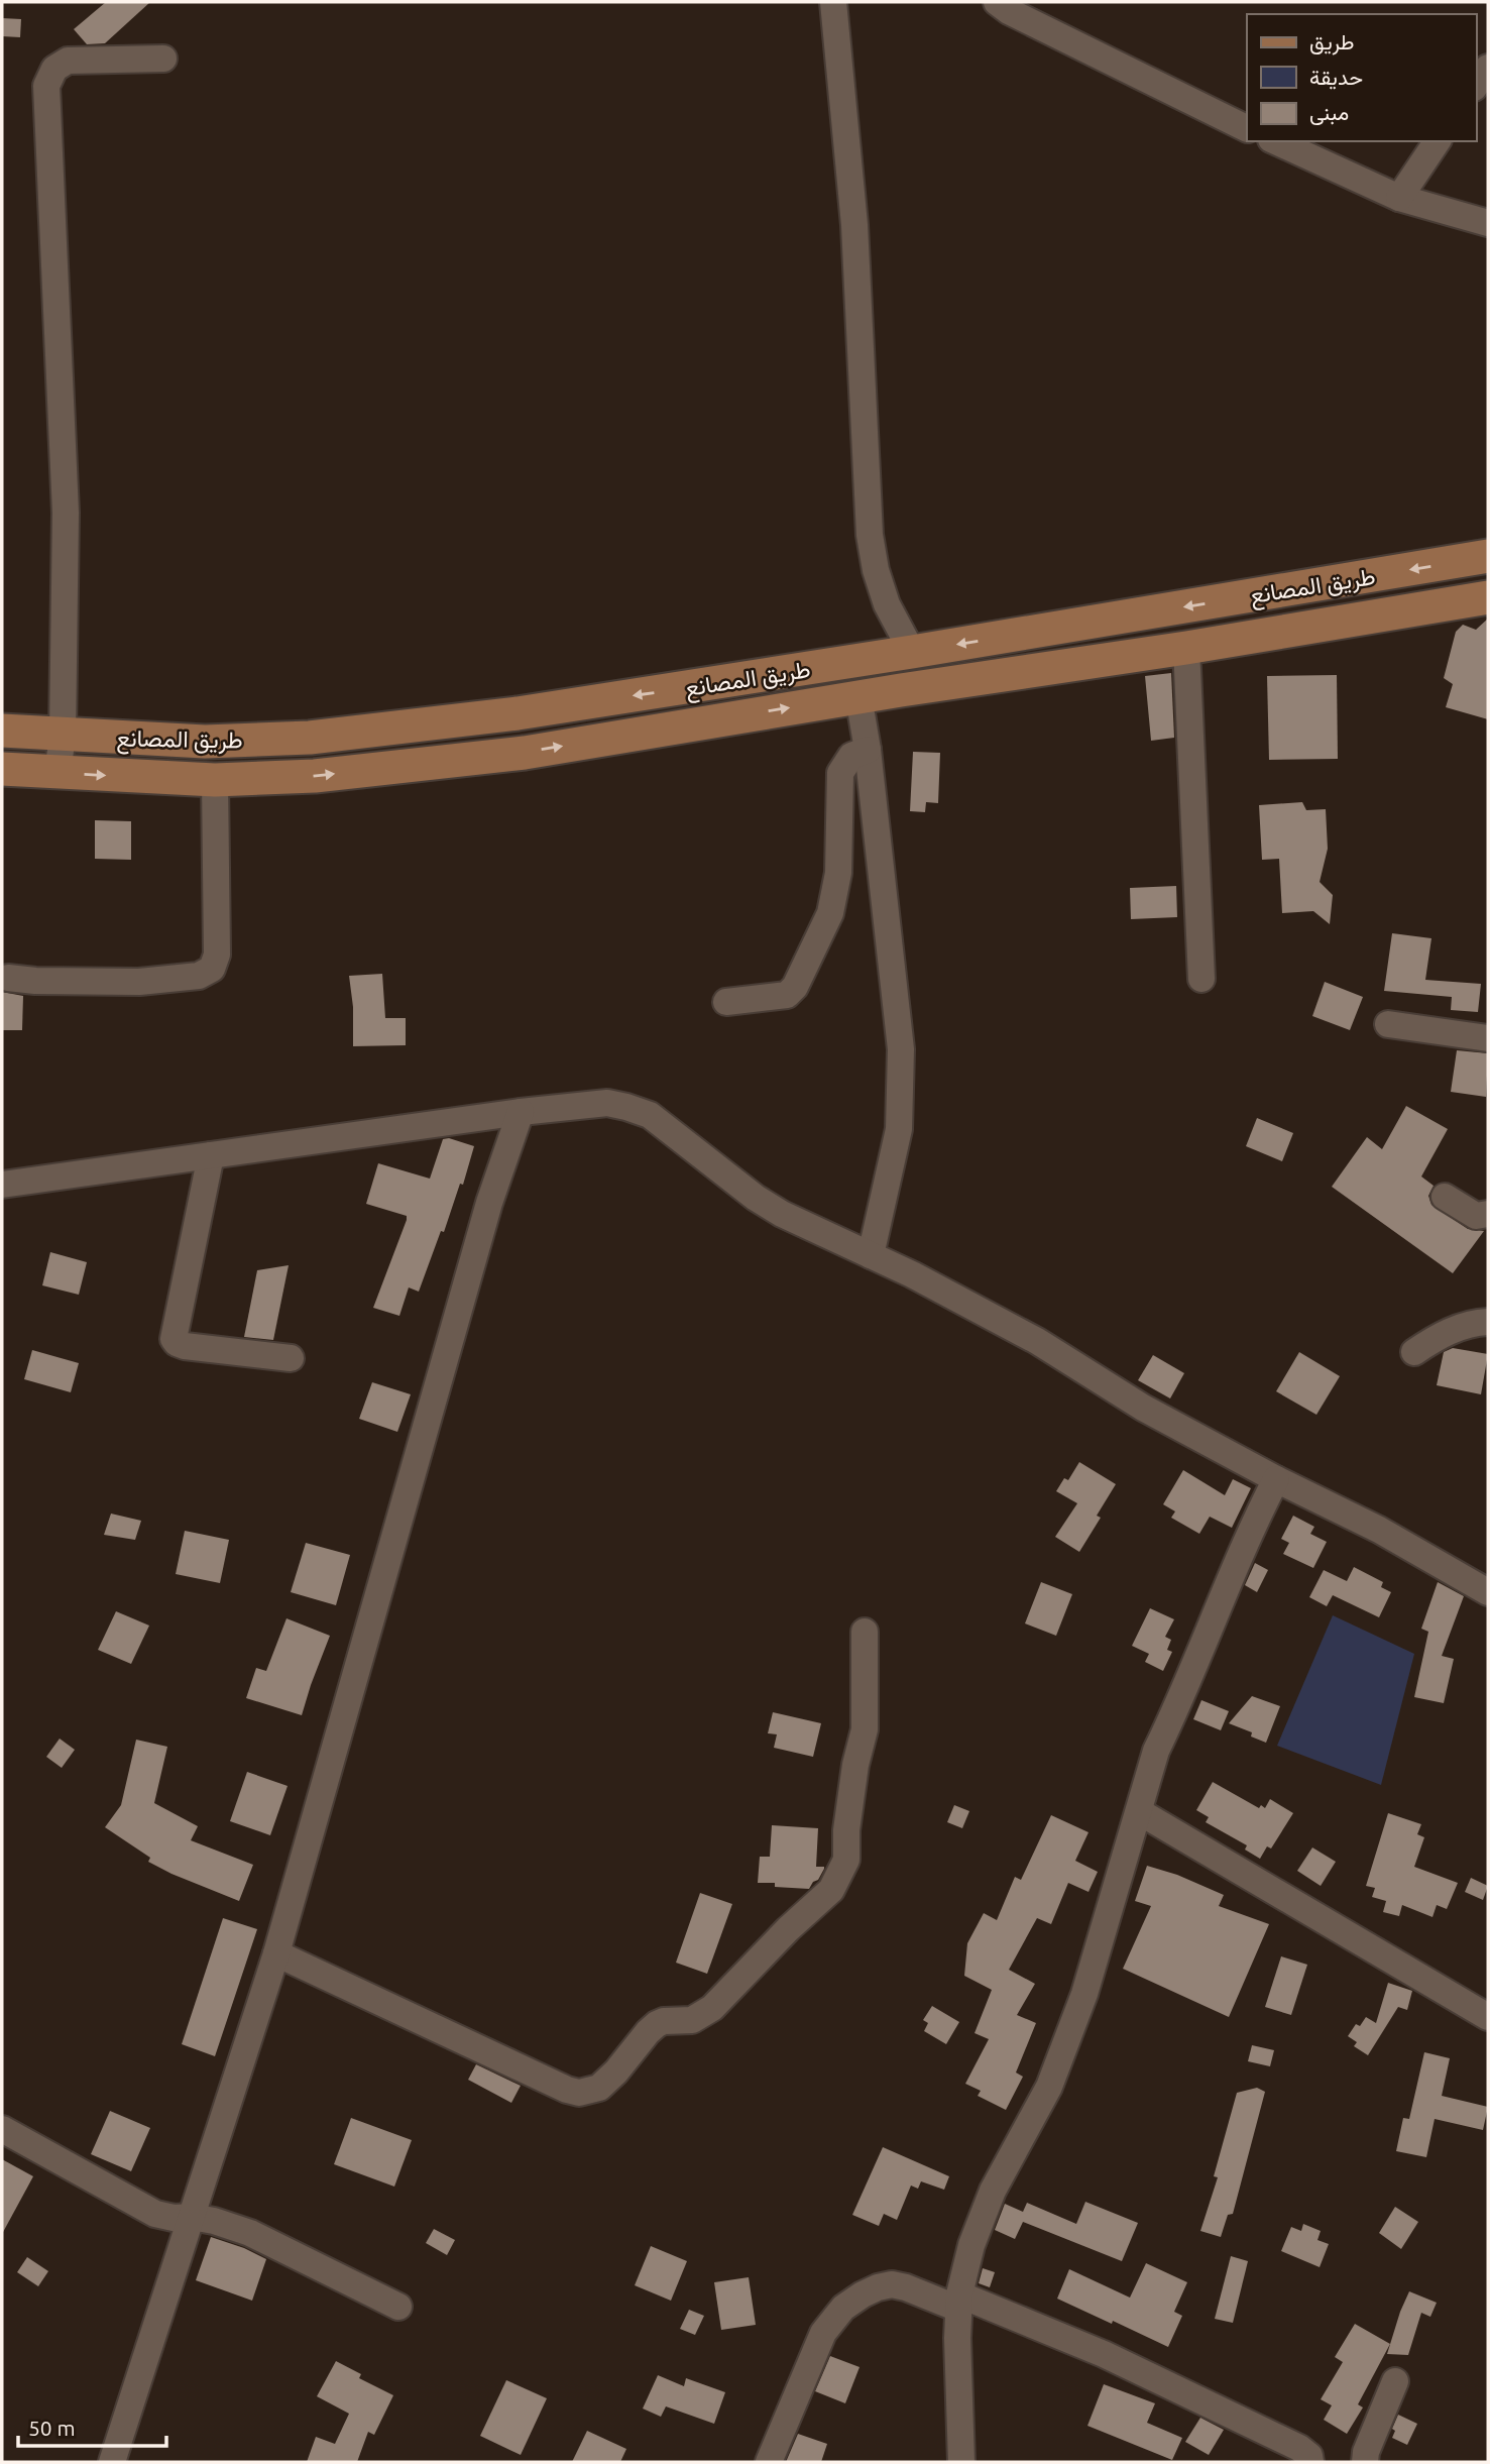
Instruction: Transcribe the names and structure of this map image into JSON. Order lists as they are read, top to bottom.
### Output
{
  "streets": {
    "main road": ["طريق المصانع"]
  },
  "legend": ["طريق", "حديقة", "مبنى"],
  "scale_bar": "50 m"
}
